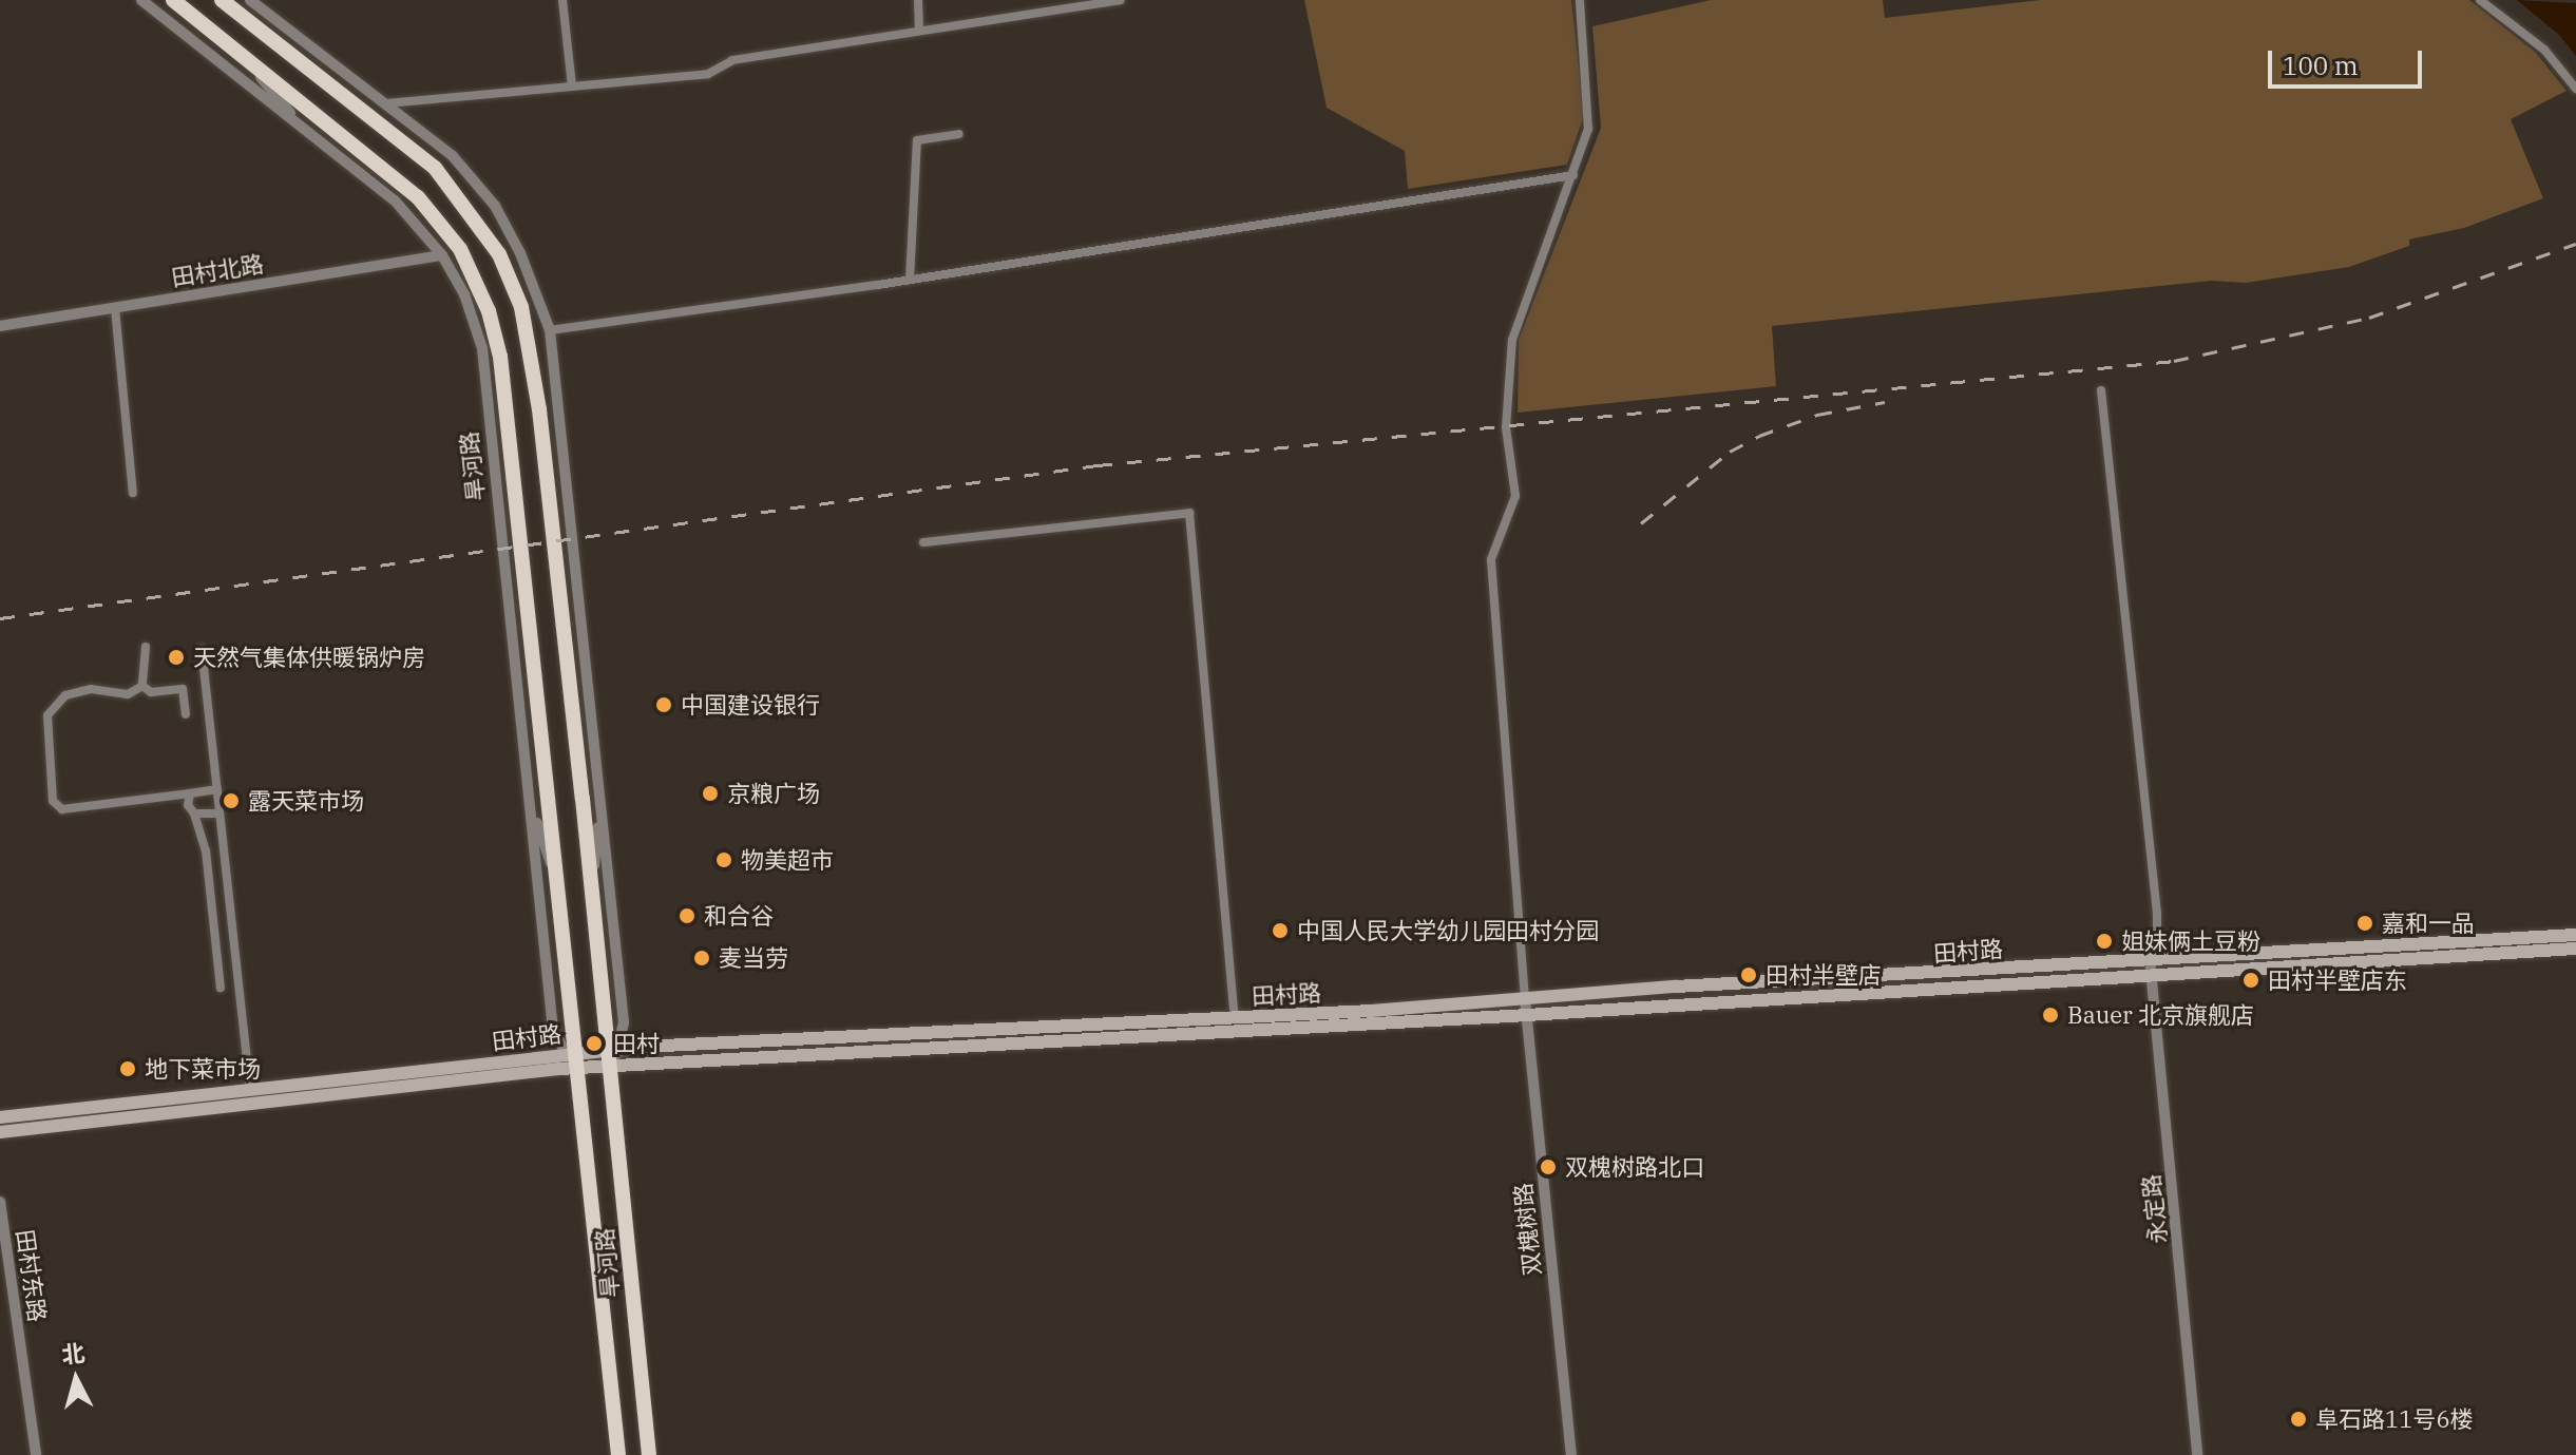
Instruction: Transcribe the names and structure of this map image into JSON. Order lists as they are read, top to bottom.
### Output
{
  "streets": {
    "main road": ["旱河路", "田村路"],
    "street": [
      "田村北路",
      "永定路",
      "双槐树路",
      "田村东路"
    ]
  },
  "crossings": [
    ["田村北路", "旱河路"],
    ["旱河路", "田村路"],
    ["田村路", "永定路"],
    ["田村路", "双槐树路"]
  ],
  "places": [
    "天然气集体供暖锅炉房",
    "中国建设银行",
    "京粮广场",
    "露天菜市场",
    "物美超市",
    "和合谷",
    "嘉和一品",
    "中国人民大学幼儿园田村分园",
    "姐妹俩土豆粉",
    "麦当劳",
    "田村半壁店",
    "田村半壁店东",
    "Bauer 北京旗舰店",
    "田村",
    "地下菜市场",
    "双槐树路北口",
    "阜石路11号6楼"
  ],
  "scale_bar": "100 m",
  "north": "top"
}
